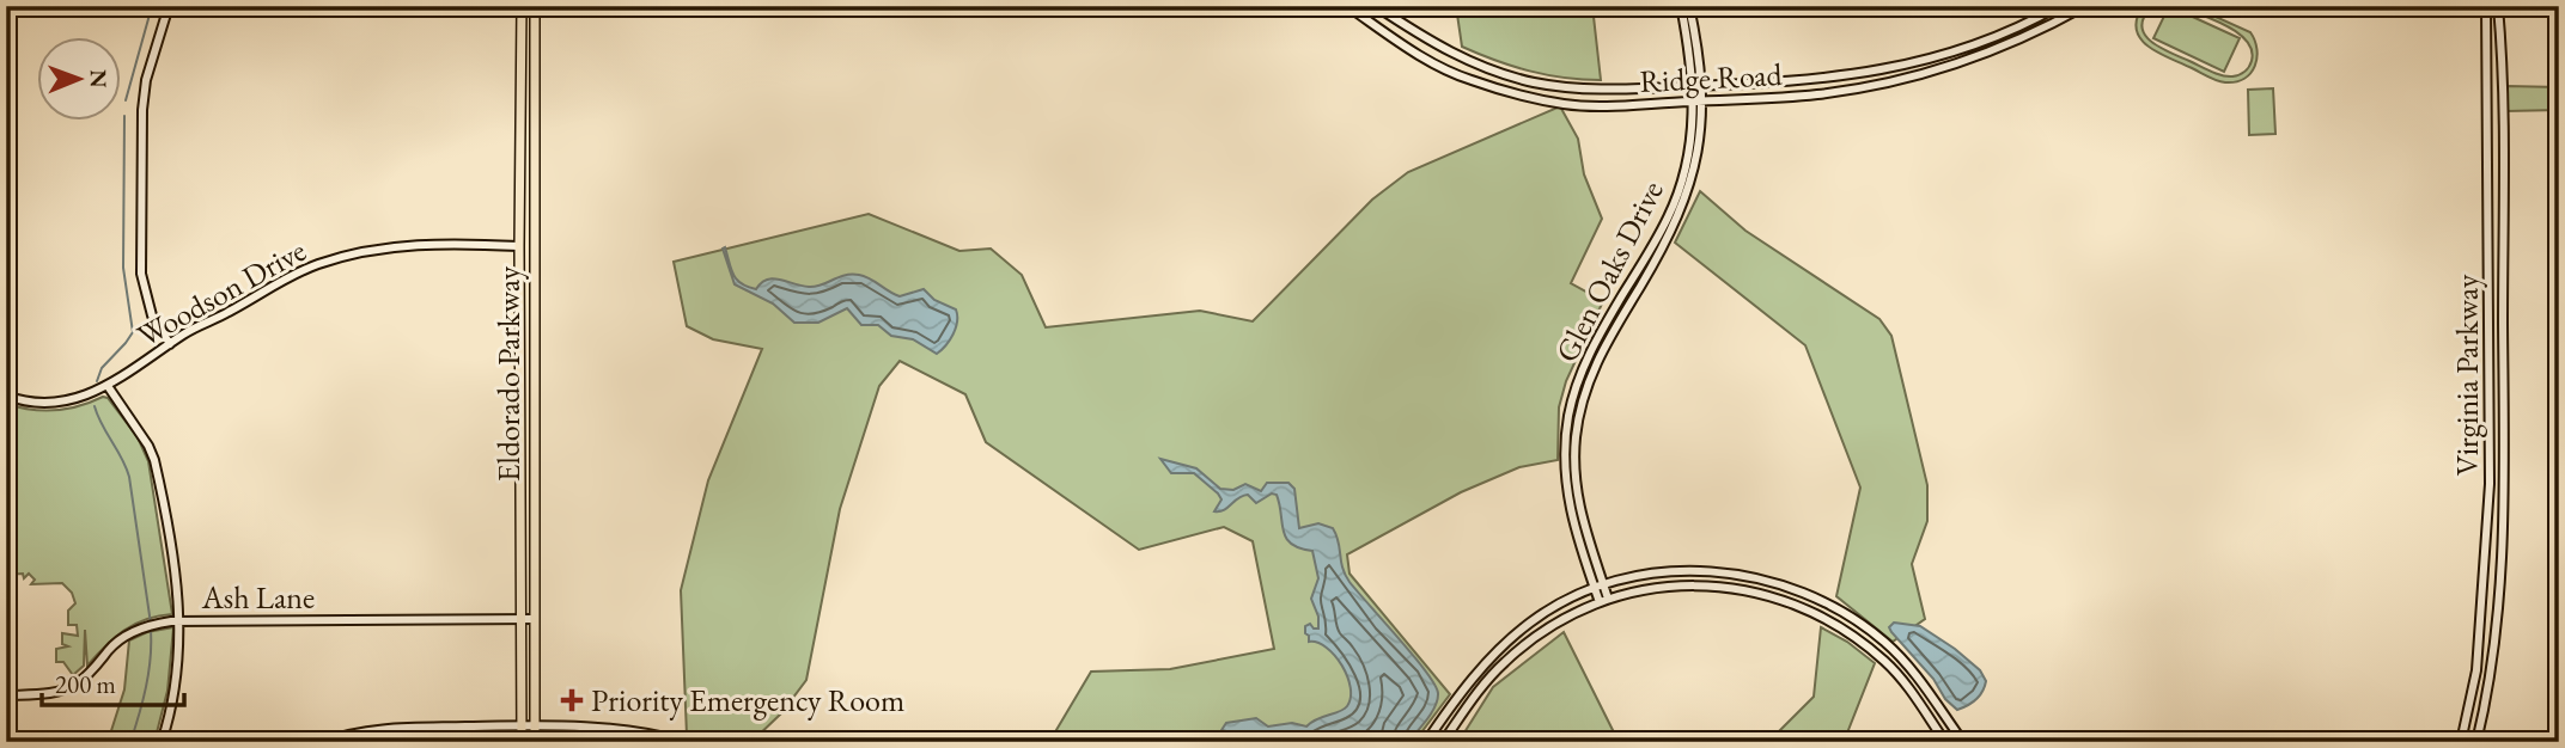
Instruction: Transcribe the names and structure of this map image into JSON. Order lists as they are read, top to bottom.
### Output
{
  "streets": {
    "main road": [
      "Ridge Road",
      "Glen Oaks Drive",
      "Woodson Drive",
      "Eldorado Parkway",
      "Virginia Parkway",
      "Ash Lane"
    ]
  },
  "crossings": [
    ["Ridge Road", "Glen Oaks Drive"],
    ["Woodson Drive", "Eldorado Parkway"],
    ["Eldorado Parkway", "Ash Lane"]
  ],
  "places": {
    "health": ["Priority Emergency Room"]
  },
  "scale_bar": "200 m",
  "north": "right"
}
